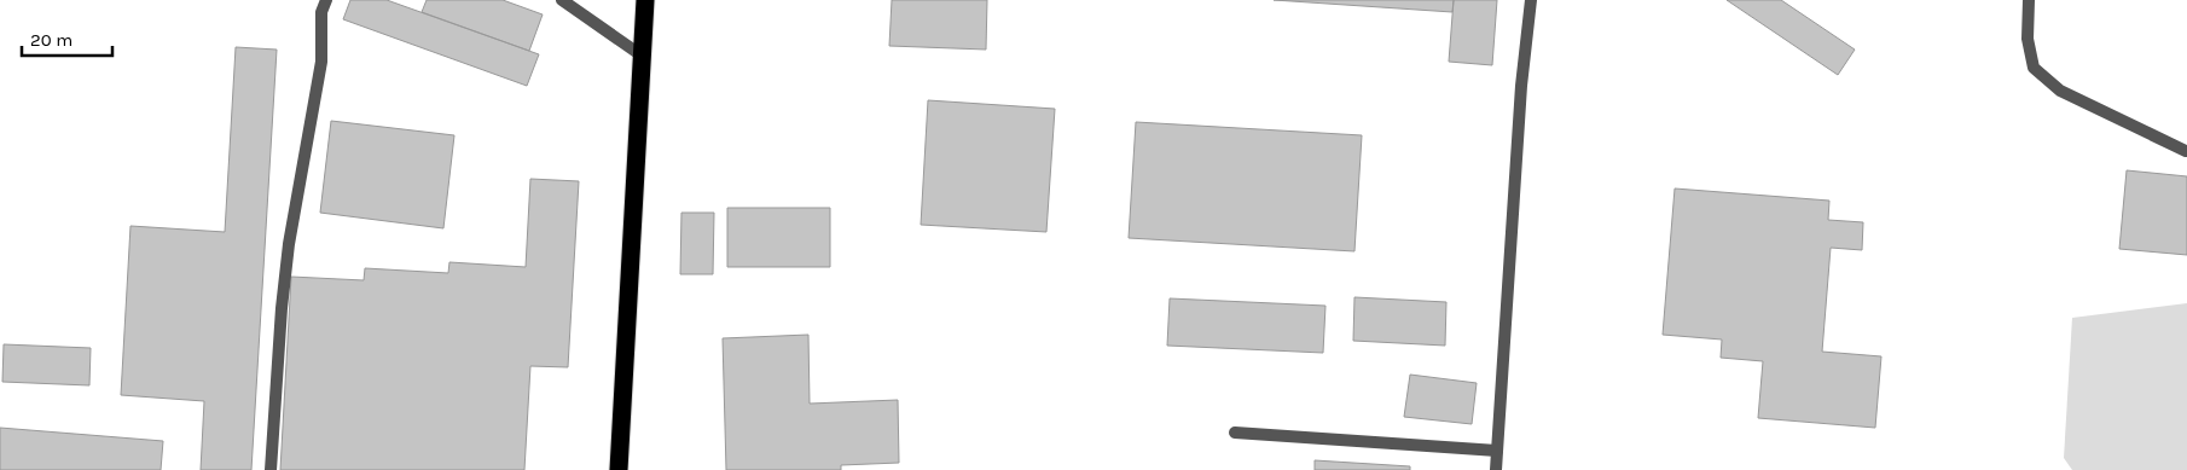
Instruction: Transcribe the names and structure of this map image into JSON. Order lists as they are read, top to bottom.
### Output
{
  "scale_bar": "20 m"
}
